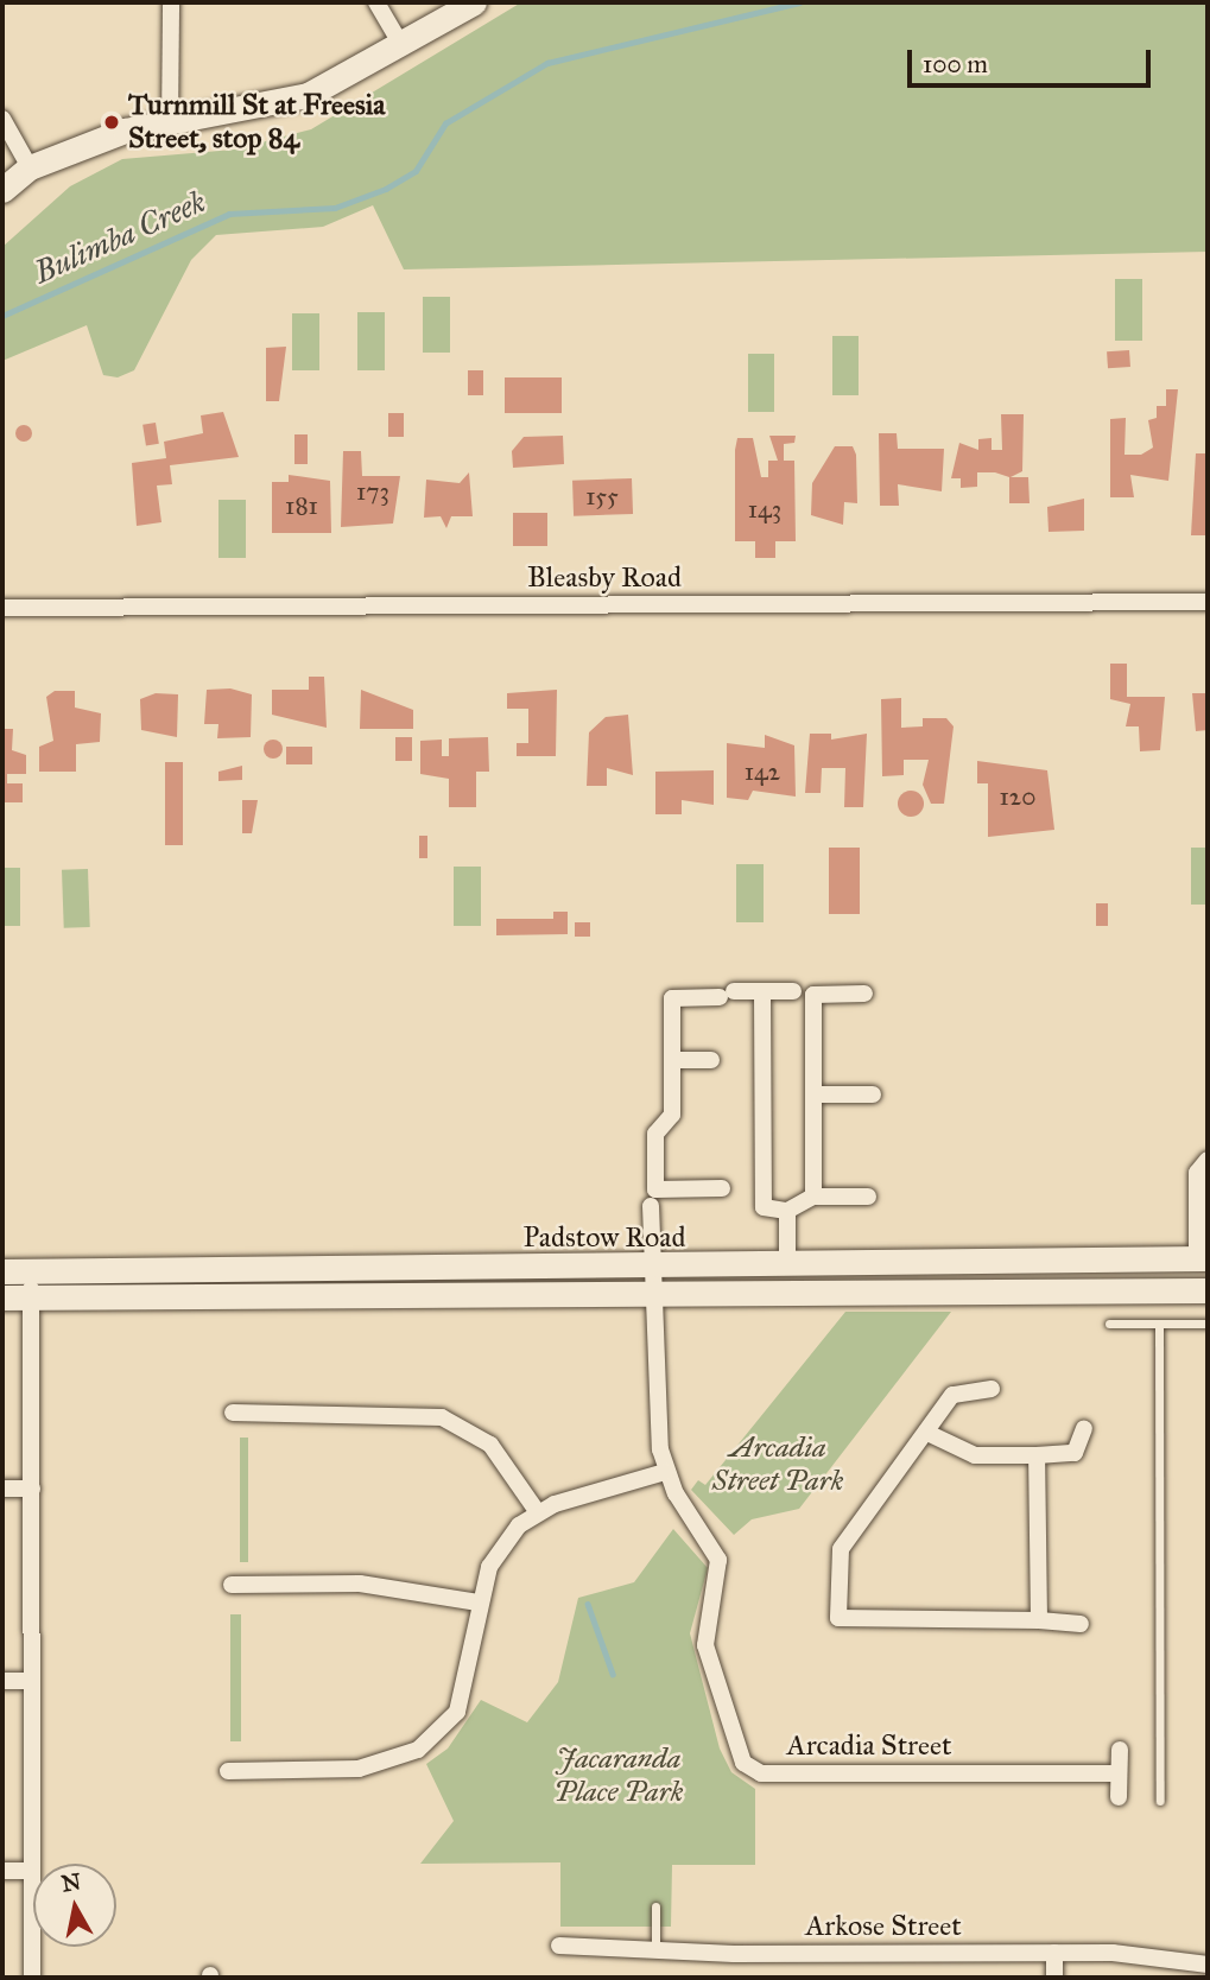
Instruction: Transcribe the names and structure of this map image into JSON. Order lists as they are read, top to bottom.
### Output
{
  "streets": {
    "main road": ["Padstow Road"],
    "street": ["Bleasby Road", "Arcadia Street", "Arkose Street"]
  },
  "crossings": [
    ["Padstow Road", "Arcadia Street"]
  ],
  "water": ["Bulimba Creek"],
  "parks": ["Arcadia Street Park", "Jacaranda Place Park"],
  "places": ["Turnmill St at Freesia Street, stop 84"],
  "house_numbers": [
    "173",
    "155",
    "181",
    "143",
    "142",
    "120"
  ],
  "scale_bar": "100 m",
  "north": "top"
}
